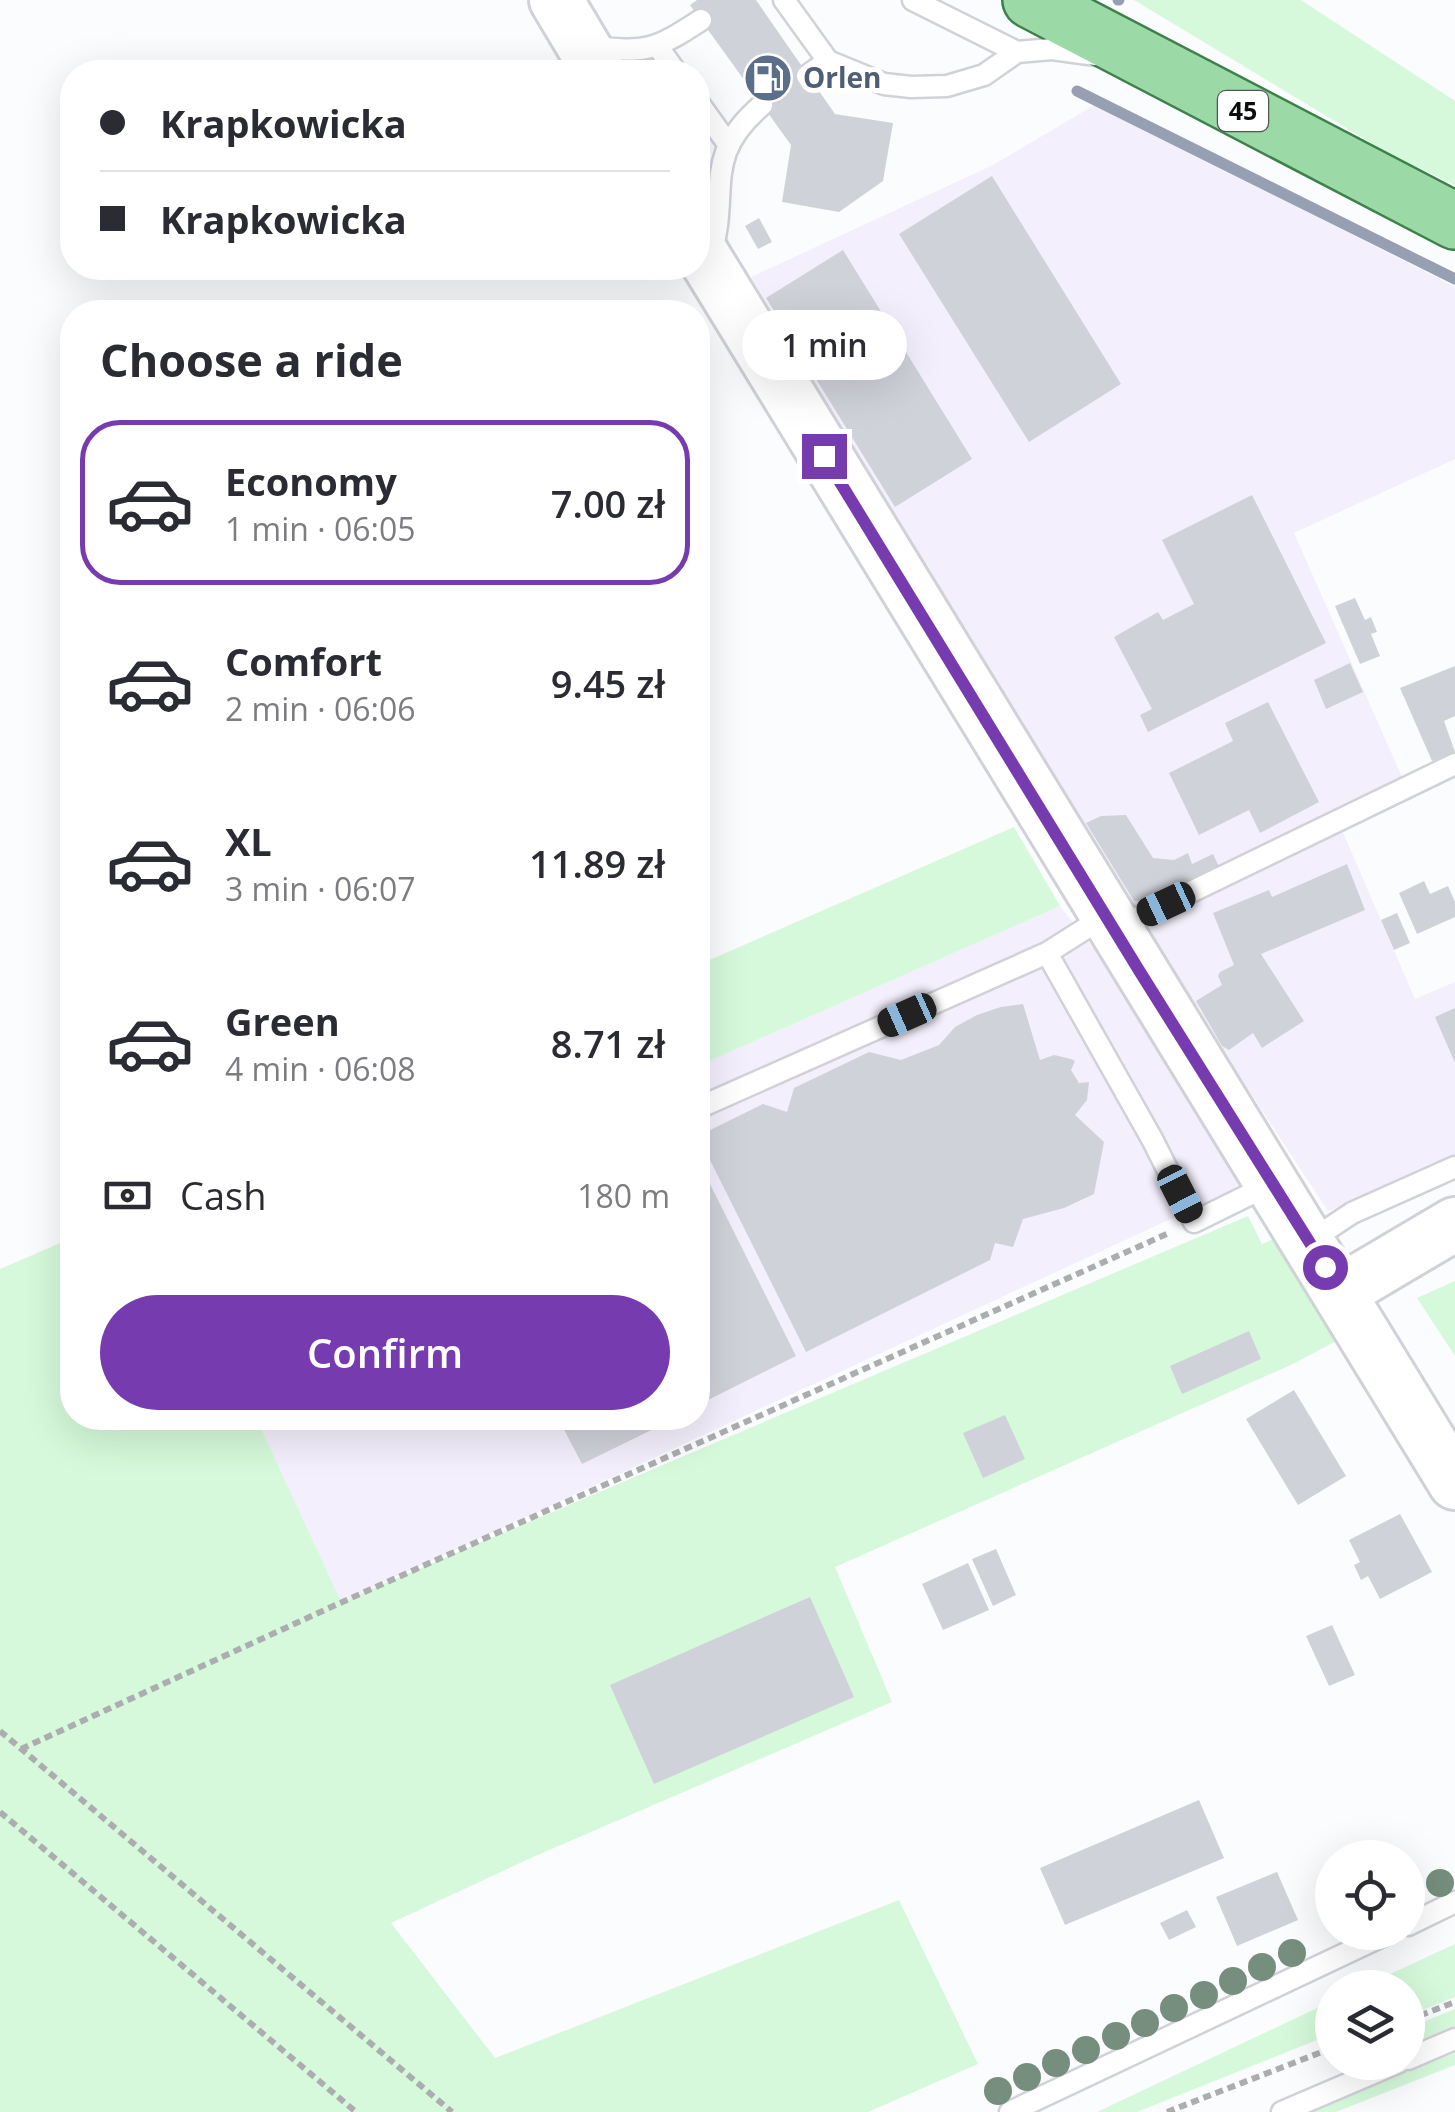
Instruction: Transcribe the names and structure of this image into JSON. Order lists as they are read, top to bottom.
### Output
{
  "streets": {
    "main road": ["45"]
  },
  "places": {
    "fuel station": ["Orlen"]
  },
  "page": {
    "banner": ["Krapkowicka", "Krapkowicka"],
    "heading": "Choose a ride",
    "bubble": "1 min",
    "list": [
      {
        "name": "Economy",
        "note": "1 min · 06:05",
        "value": "7.00 zł"
      },
      {
        "name": "Comfort",
        "note": "2 min · 06:06",
        "value": "9.45 zł"
      },
      {
        "name": "XL",
        "note": "3 min · 06:07",
        "value": "11.89 zł"
      },
      {
        "name": "Green",
        "note": "4 min · 06:08",
        "value": "8.71 zł"
      }
    ],
    "pay": ["Cash", "180 m"],
    "buttons": "Confirm"
  }
}
